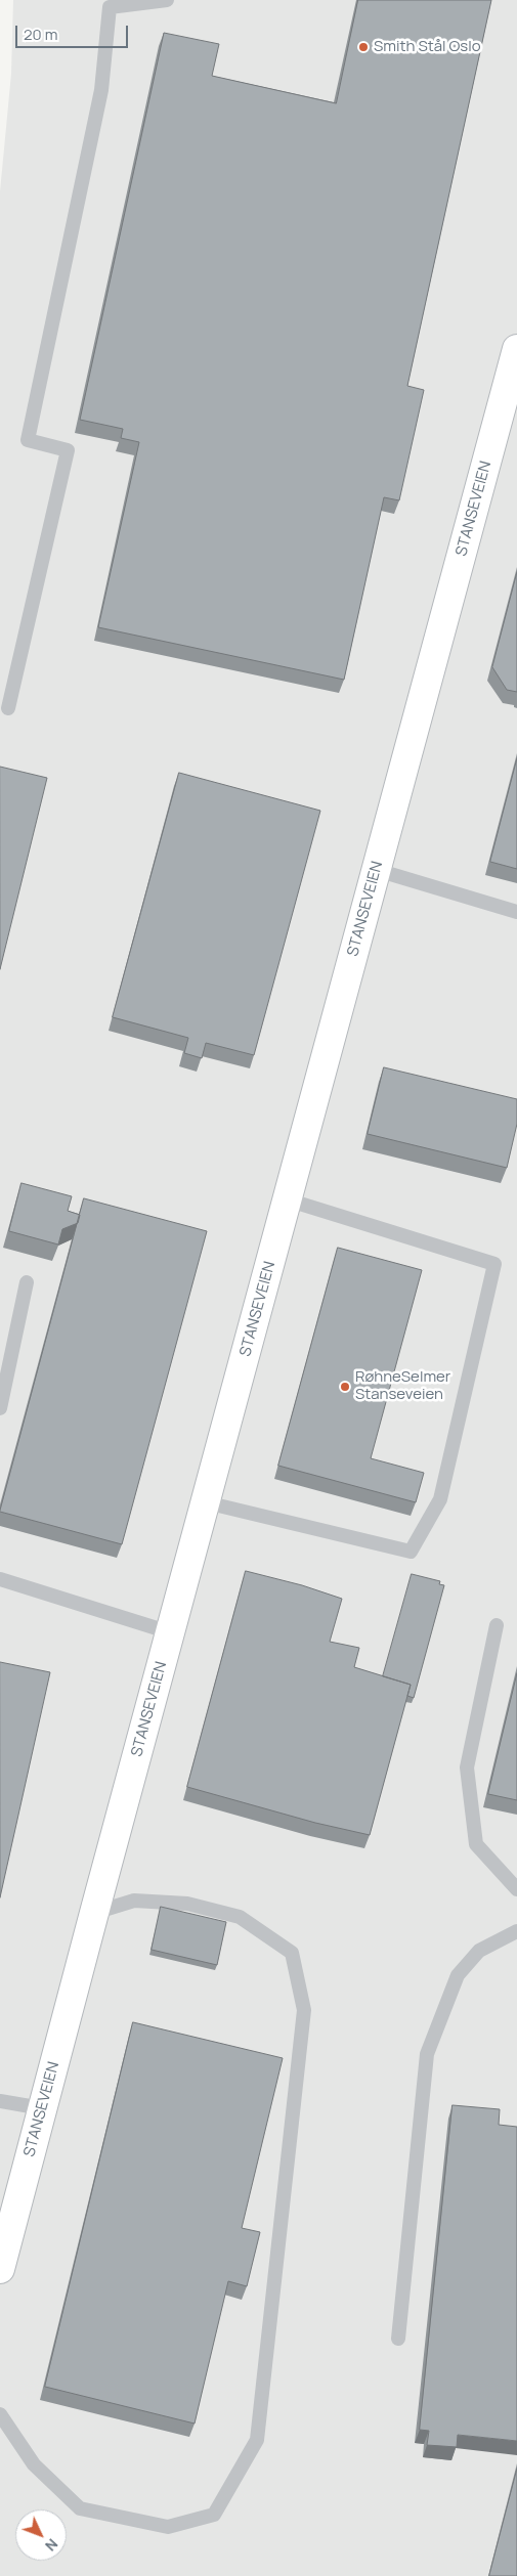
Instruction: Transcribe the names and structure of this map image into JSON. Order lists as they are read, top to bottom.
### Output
{
  "streets": {
    "street": ["STANSEVEIEN"]
  },
  "places": ["Smith Stål Oslo", "RøhneSelmer Stanseveien"],
  "scale_bar": "20 m",
  "north": "bottom right"
}
